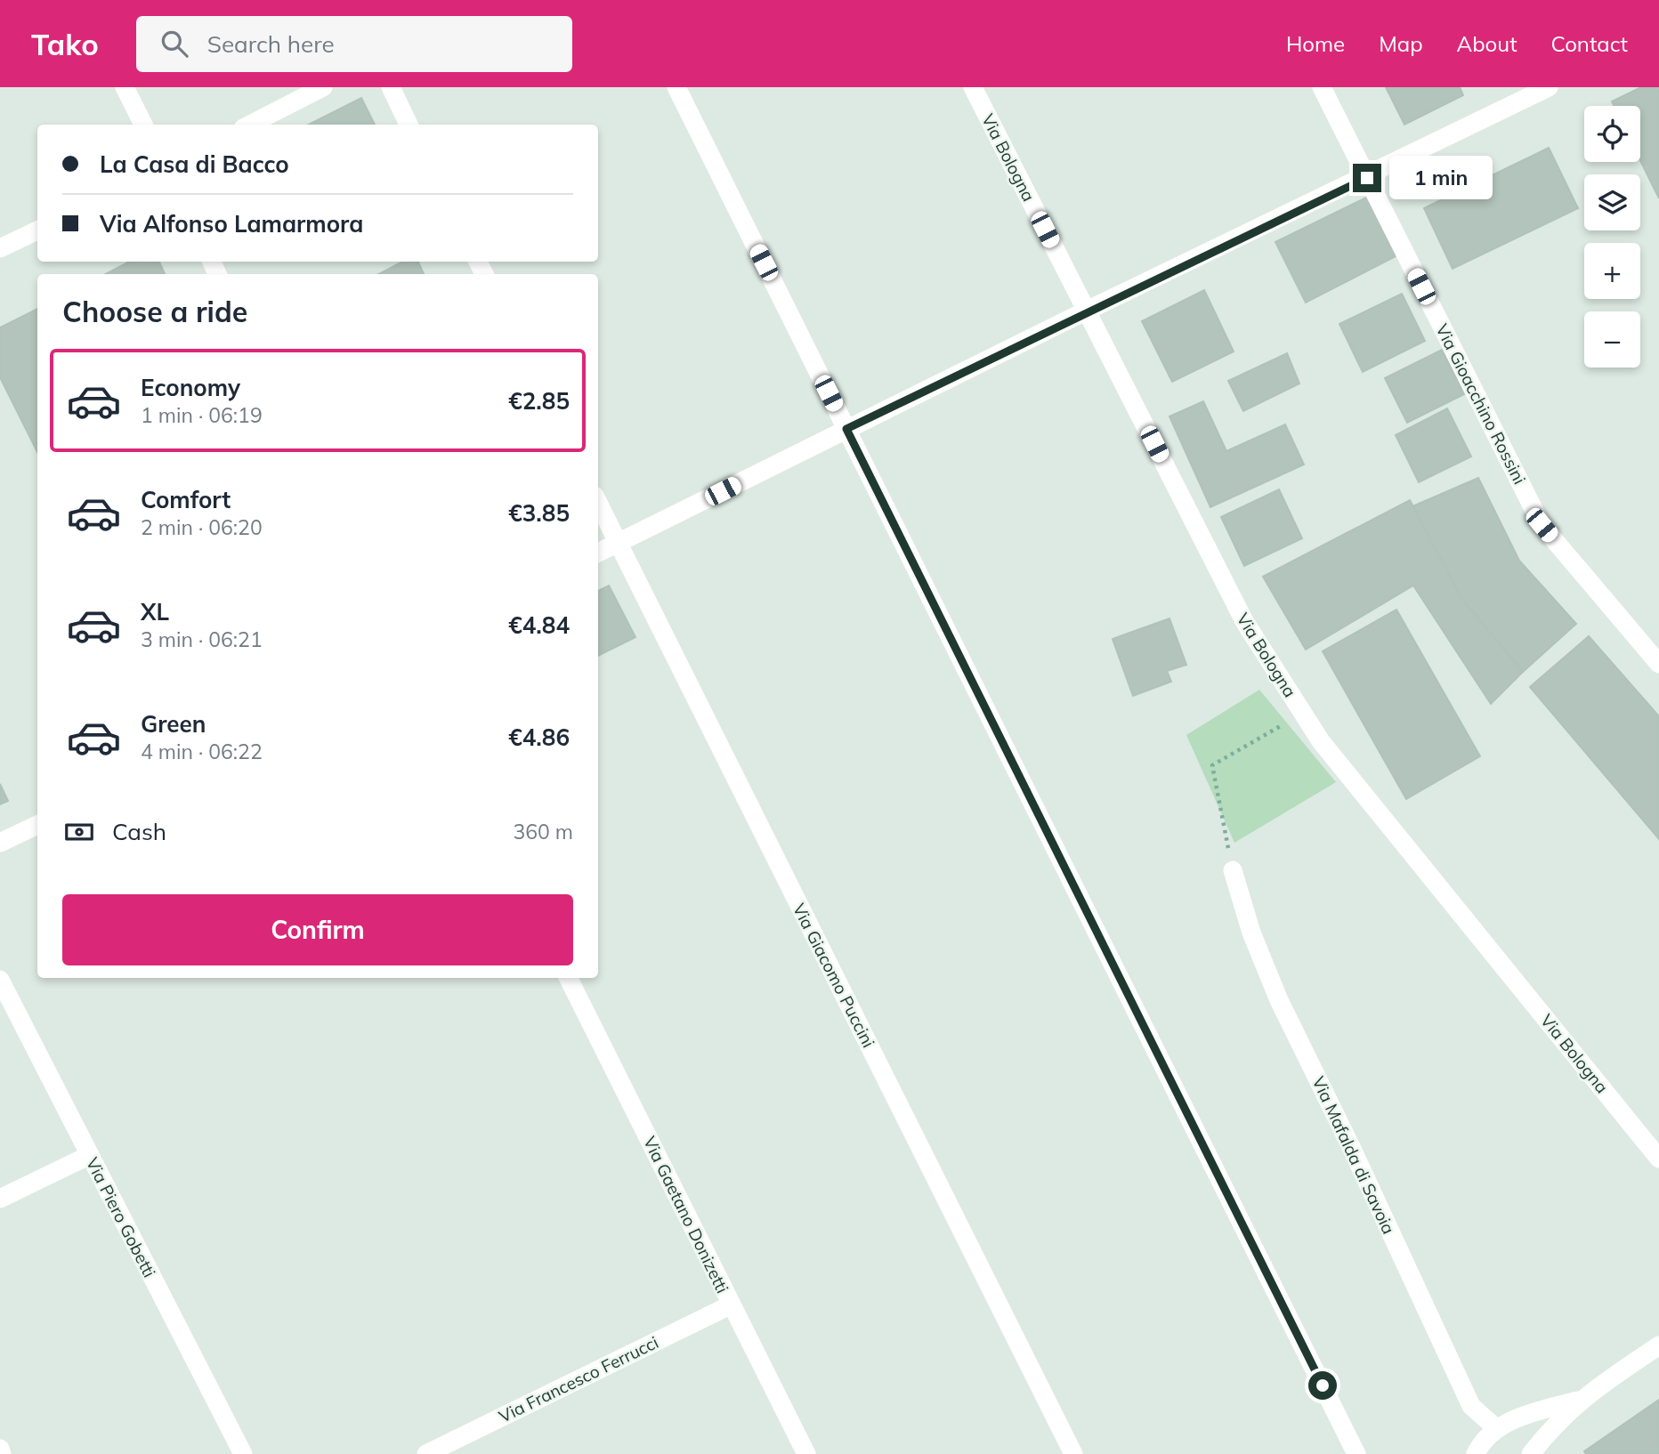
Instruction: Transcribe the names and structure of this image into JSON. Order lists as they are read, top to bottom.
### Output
{
  "streets": {
    "street": [
      "Via Bologna",
      "Via Gioacchino Rossini",
      "Via Giacomo Puccini",
      "Via Mafalda di Savoia",
      "Via Gaetano Donizetti",
      "Via Piero Gobetti",
      "Via Francesco Ferrucci"
    ]
  },
  "crossings": [
    ["Via Gaetano Donizetti", "Via Francesco Ferrucci"]
  ],
  "page": {
    "header": "Tako",
    "search": "Search here",
    "nav": [
      "Home",
      "Map",
      "About",
      "Contact"
    ],
    "map_buttons": ["+", "−"],
    "banner": ["La Casa di Bacco", "Via Alfonso Lamarmora"],
    "bubble": "1 min",
    "heading": "Choose a ride",
    "list": [
      {
        "name": "Economy",
        "note": "1 min · 06:19",
        "value": "€2.85"
      },
      {
        "name": "Comfort",
        "note": "2 min · 06:20",
        "value": "€3.85"
      },
      {
        "name": "XL",
        "note": "3 min · 06:21",
        "value": "€4.84"
      },
      {
        "name": "Green",
        "note": "4 min · 06:22",
        "value": "€4.86"
      }
    ],
    "pay": ["Cash", "360 m"],
    "buttons": "Confirm"
  }
}
